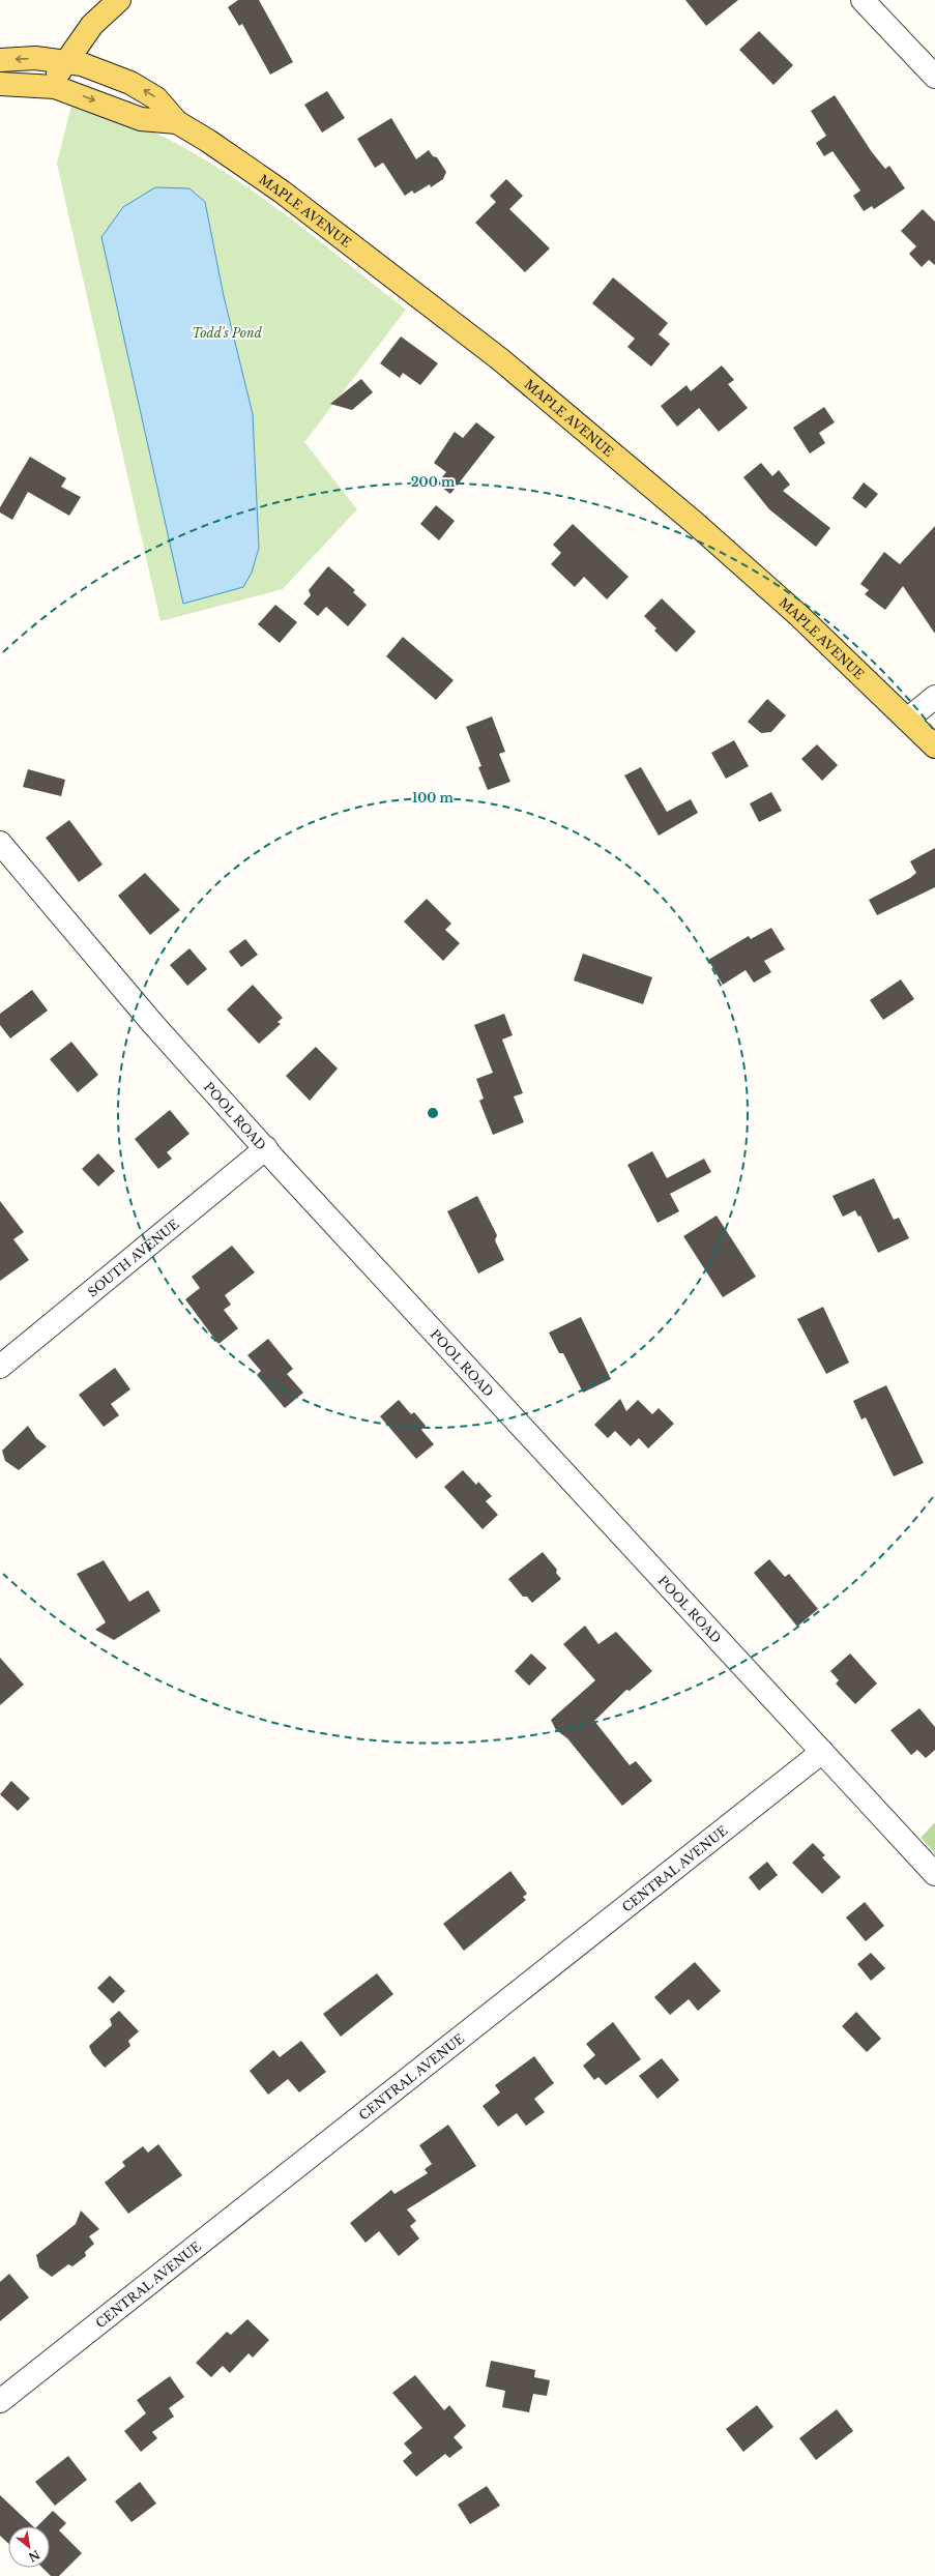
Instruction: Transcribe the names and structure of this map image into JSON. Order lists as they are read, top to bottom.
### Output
{
  "streets": {
    "main road": ["MAPLE AVENUE"],
    "street": ["POOL ROAD", "SOUTH AVENUE", "CENTRAL AVENUE"]
  },
  "crossings": [
    ["POOL ROAD", "SOUTH AVENUE"],
    ["POOL ROAD", "CENTRAL AVENUE"]
  ],
  "parks": ["Todd's Pond"],
  "north": "bottom right",
  "rings": ["200 m", "100 m"]
}
